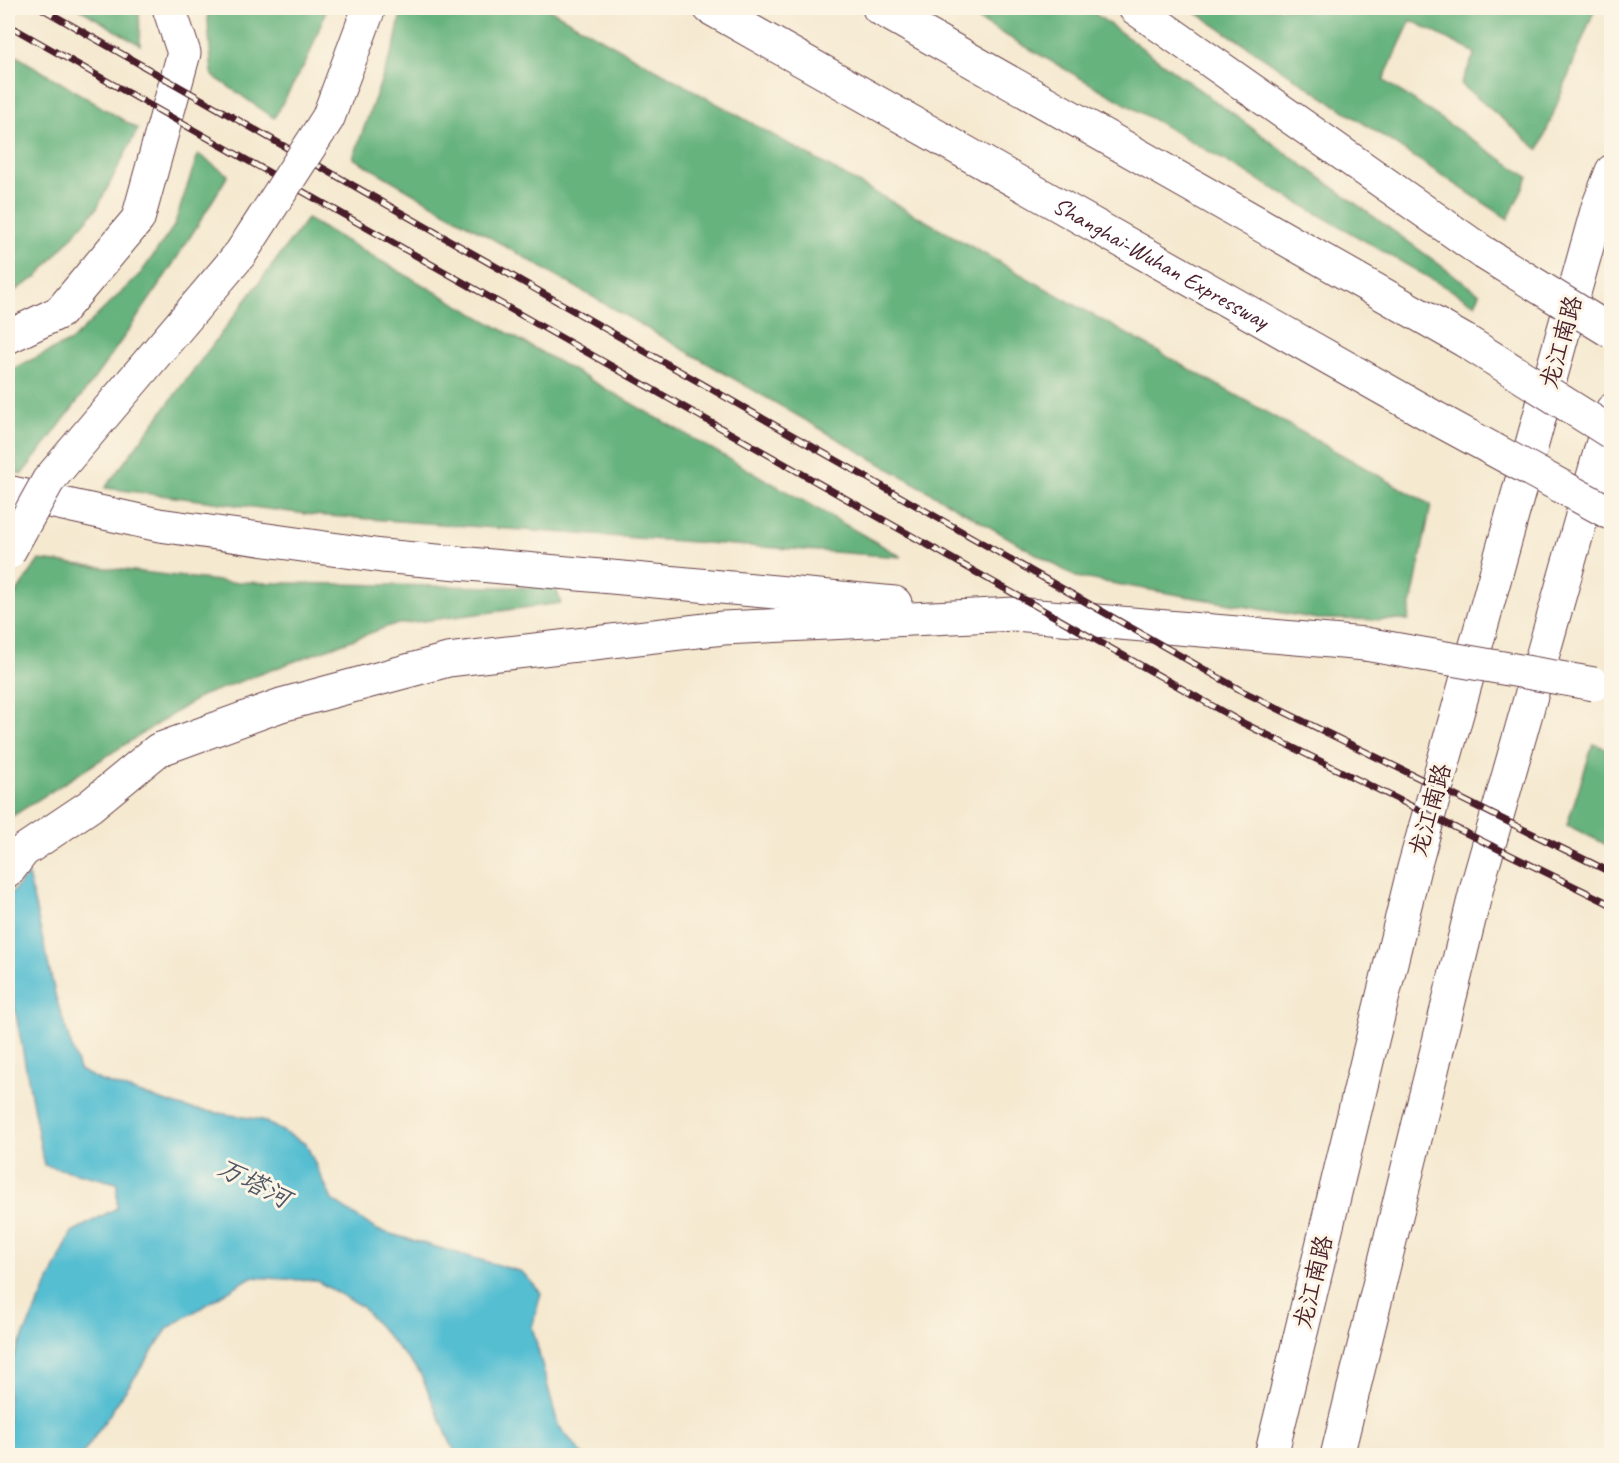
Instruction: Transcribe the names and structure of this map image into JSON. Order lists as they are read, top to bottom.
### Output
{
  "streets": {
    "main road": ["Shanghai-Wuhan Expressway", "龙江南路"]
  },
  "water": ["万塔河"]
}
